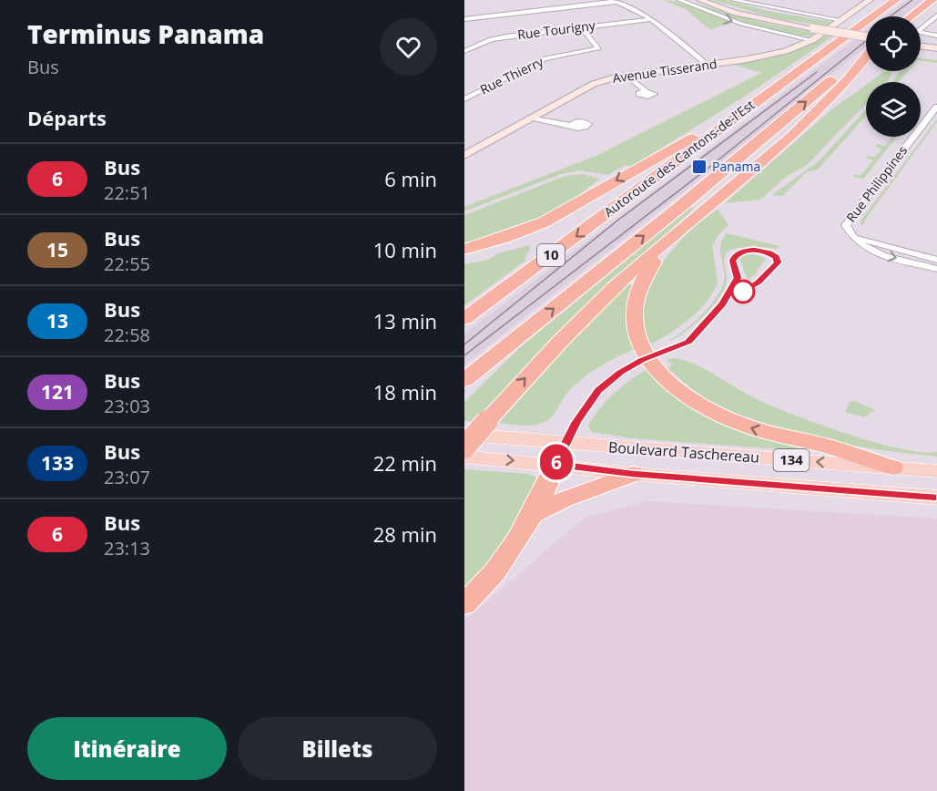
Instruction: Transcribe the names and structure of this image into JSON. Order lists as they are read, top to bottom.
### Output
{
  "streets": {
    "highway": ["Autoroute des Cantons-de-l'Est", "10"],
    "main road": ["Boulevard Taschereau", "134"],
    "street": [
      "Rue Tourigny",
      "Avenue Tisserand",
      "Rue Thierry",
      "Rue Philippines"
    ]
  },
  "crossings": [
    ["Rue Tourigny", "Rue Thierry"]
  ],
  "places": {
    "transit": ["Panama"]
  },
  "lines": ["bus line 6"],
  "page": {
    "heading": [
      ["Terminus Panama", "Bus"],
      "Départs"
    ],
    "on_map": "6",
    "list": [
      {
        "mark": "6",
        "name": "Bus",
        "note": "22:51",
        "value": "6 min"
      },
      {
        "mark": "15",
        "name": "Bus",
        "note": "22:55",
        "value": "10 min"
      },
      {
        "mark": "13",
        "name": "Bus",
        "note": "22:58",
        "value": "13 min"
      },
      {
        "mark": "121",
        "name": "Bus",
        "note": "23:03",
        "value": "18 min"
      },
      {
        "mark": "133",
        "name": "Bus",
        "note": "23:07",
        "value": "22 min"
      },
      {
        "mark": "6",
        "name": "Bus",
        "note": "23:13",
        "value": "28 min"
      }
    ],
    "buttons": ["Itinéraire", "Billets"]
  }
}
